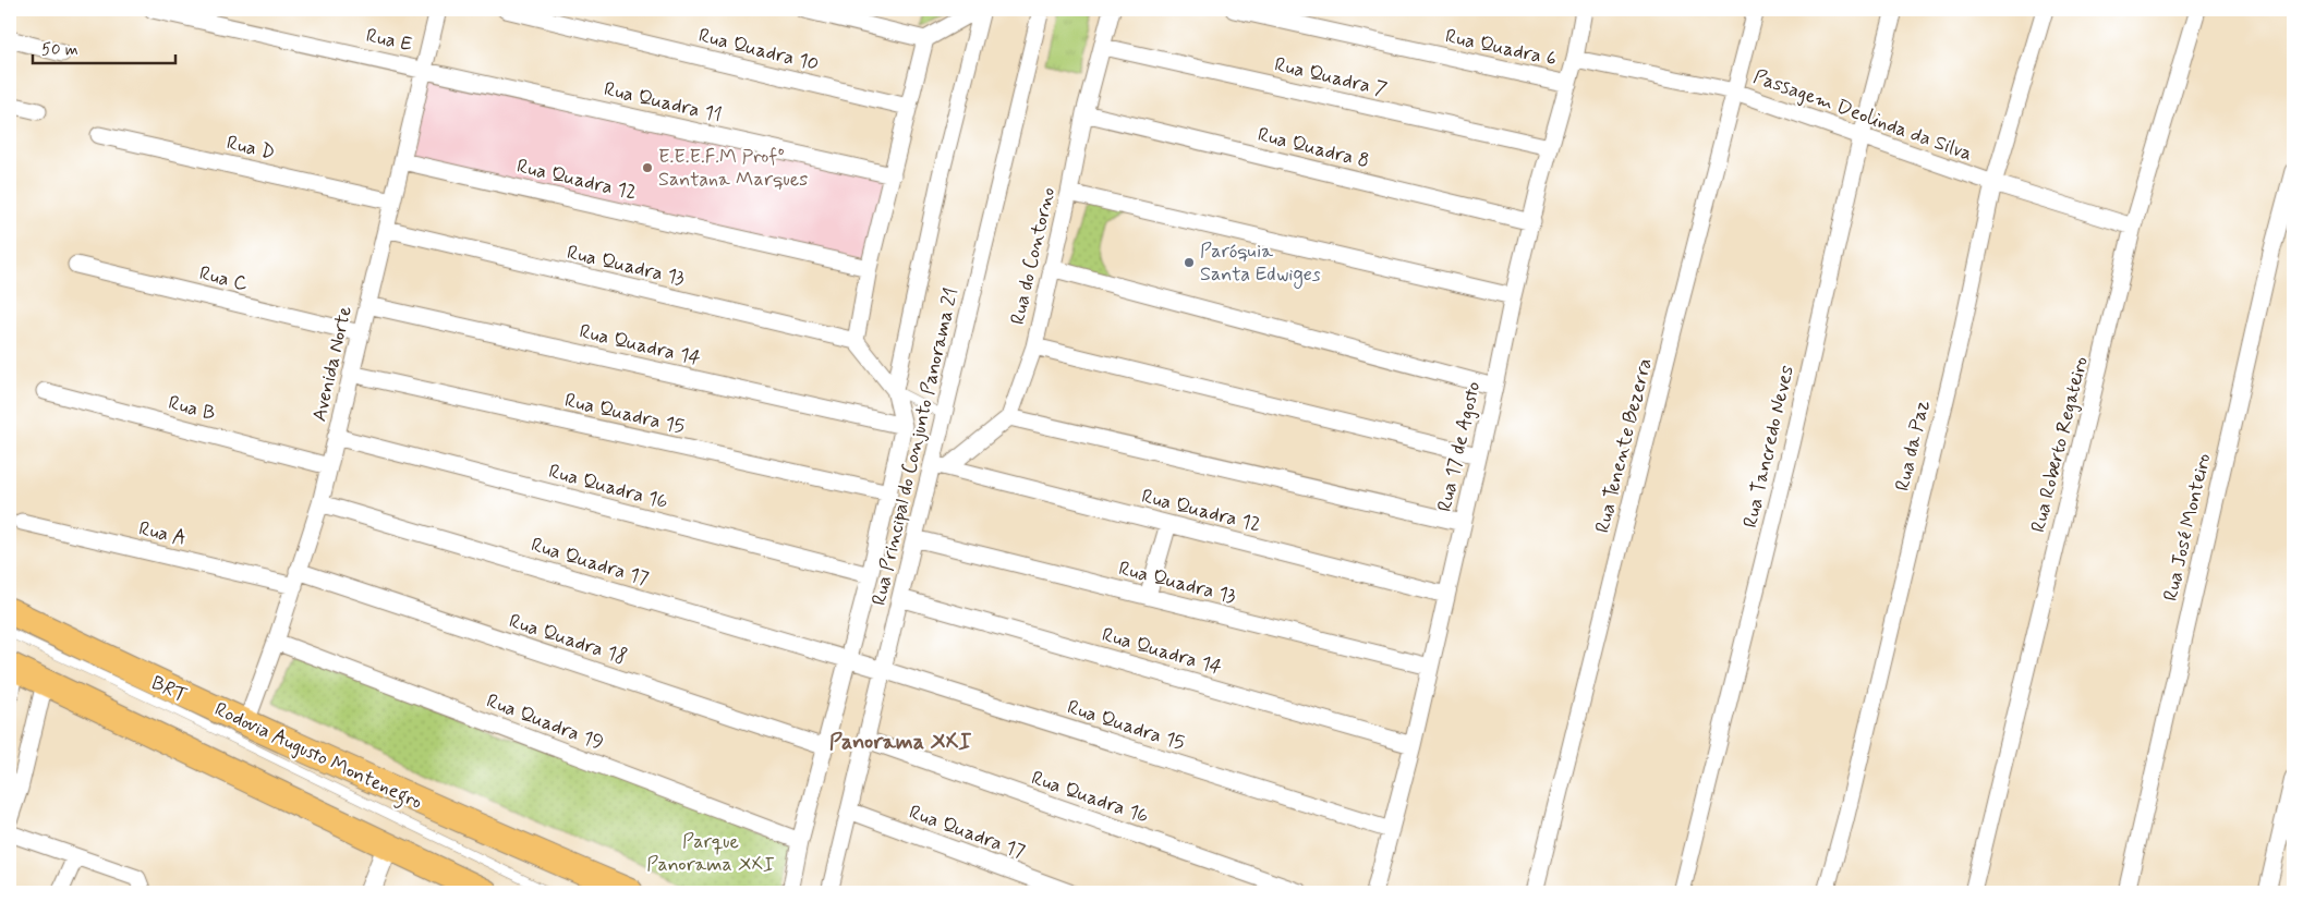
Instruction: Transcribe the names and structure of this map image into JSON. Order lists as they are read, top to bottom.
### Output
{
  "streets": {
    "main road": ["Rodovia Augusto Montenegro"],
    "street": [
      "Rua E",
      "Rua Quadra 6",
      "Rua Quadra 10",
      "Rua Quadra 7",
      "Rua Quadra 11",
      "Passagem Deolinda da Silva",
      "Rua D",
      "Rua Quadra 8",
      "Rua Quadra 12",
      "Rua do Contorno",
      "Rua Quadra 13",
      "Rua C",
      "Rua Quadra 14",
      "Avenida Norte",
      "Rua B",
      "Rua Quadra 15",
      "Rua Roberto Regateiro",
      "Rua Tenente Bezerra",
      "Rua da Paz",
      "Rua Principal do Conjunto Panorama 21",
      "Rua 17 de Agosto",
      "Rua Tancredo Neves",
      "Rua Quadra 16",
      "Rua José Monteiro",
      "Rua A",
      "Rua Quadra 17",
      "Rua Quadra 18",
      "Rua Quadra 19"
    ],
    "lane": ["BRT"]
  },
  "crossings": [
    ["Rua E", "Rua Quadra 11"],
    ["Rua E", "Avenida Norte"],
    ["Rua Quadra 6", "Rua 17 de Agosto"],
    ["Rua Quadra 7", "Rua do Contorno"],
    ["Rua Quadra 7", "Rua 17 de Agosto"],
    ["Rua Quadra 11", "Avenida Norte"],
    ["Passagem Deolinda da Silva", "Rua Roberto Regateiro"],
    ["Passagem Deolinda da Silva", "Rua Tenente Bezerra"],
    ["Passagem Deolinda da Silva", "Rua da Paz"],
    ["Passagem Deolinda da Silva", "Rua 17 de Agosto"],
    ["Passagem Deolinda da Silva", "Rua Tancredo Neves"],
    ["Rua D", "Avenida Norte"],
    ["Rua Quadra 8", "Rua do Contorno"],
    ["Rua Quadra 8", "Rua 17 de Agosto"],
    ["Rua Quadra 12", "Avenida Norte"],
    ["Rua Quadra 12", "Rua Principal do Conjunto Panorama 21"],
    ["Rua Quadra 12", "Rua 17 de Agosto"],
    ["Rua Quadra 13", "Avenida Norte"],
    ["Rua Quadra 13", "Rua Principal do Conjunto Panorama 21"],
    ["Rua Quadra 13", "Rua 17 de Agosto"],
    ["Rua C", "Avenida Norte"],
    ["Rua Quadra 14", "Avenida Norte"],
    ["Rua Quadra 14", "Rua Principal do Conjunto Panorama 21"],
    ["Rua Quadra 14", "Rua 17 de Agosto"],
    ["Avenida Norte", "Rua B"],
    ["Avenida Norte", "Rua Quadra 15"],
    ["Avenida Norte", "Rua Quadra 16"],
    ["Avenida Norte", "Rua A"],
    ["Avenida Norte", "Rua Quadra 17"],
    ["Avenida Norte", "Rua Quadra 18"],
    ["Avenida Norte", "Rua Quadra 19"],
    ["Avenida Norte", "Rodovia Augusto Montenegro"],
    ["Rua Quadra 15", "Rua Principal do Conjunto Panorama 21"],
    ["Rua Quadra 15", "Rua 17 de Agosto"],
    ["Rua Quadra 15", "Rua Quadra 17"],
    ["Rua Principal do Conjunto Panorama 21", "Rua Quadra 16"],
    ["Rua Principal do Conjunto Panorama 21", "Rua Quadra 17"],
    ["Rua Principal do Conjunto Panorama 21", "Rua Quadra 18"],
    ["Rua Principal do Conjunto Panorama 21", "Rua Quadra 19"],
    ["Rua A", "Rua Quadra 18"]
  ],
  "districts": ["Panorama XXI"],
  "parks": ["Parque Panorama XXI"],
  "places": ["E.E.E.F.M Profº Santana Marques", "Paróquia Santa Edwiges"],
  "scale_bar": "50 m"
}
